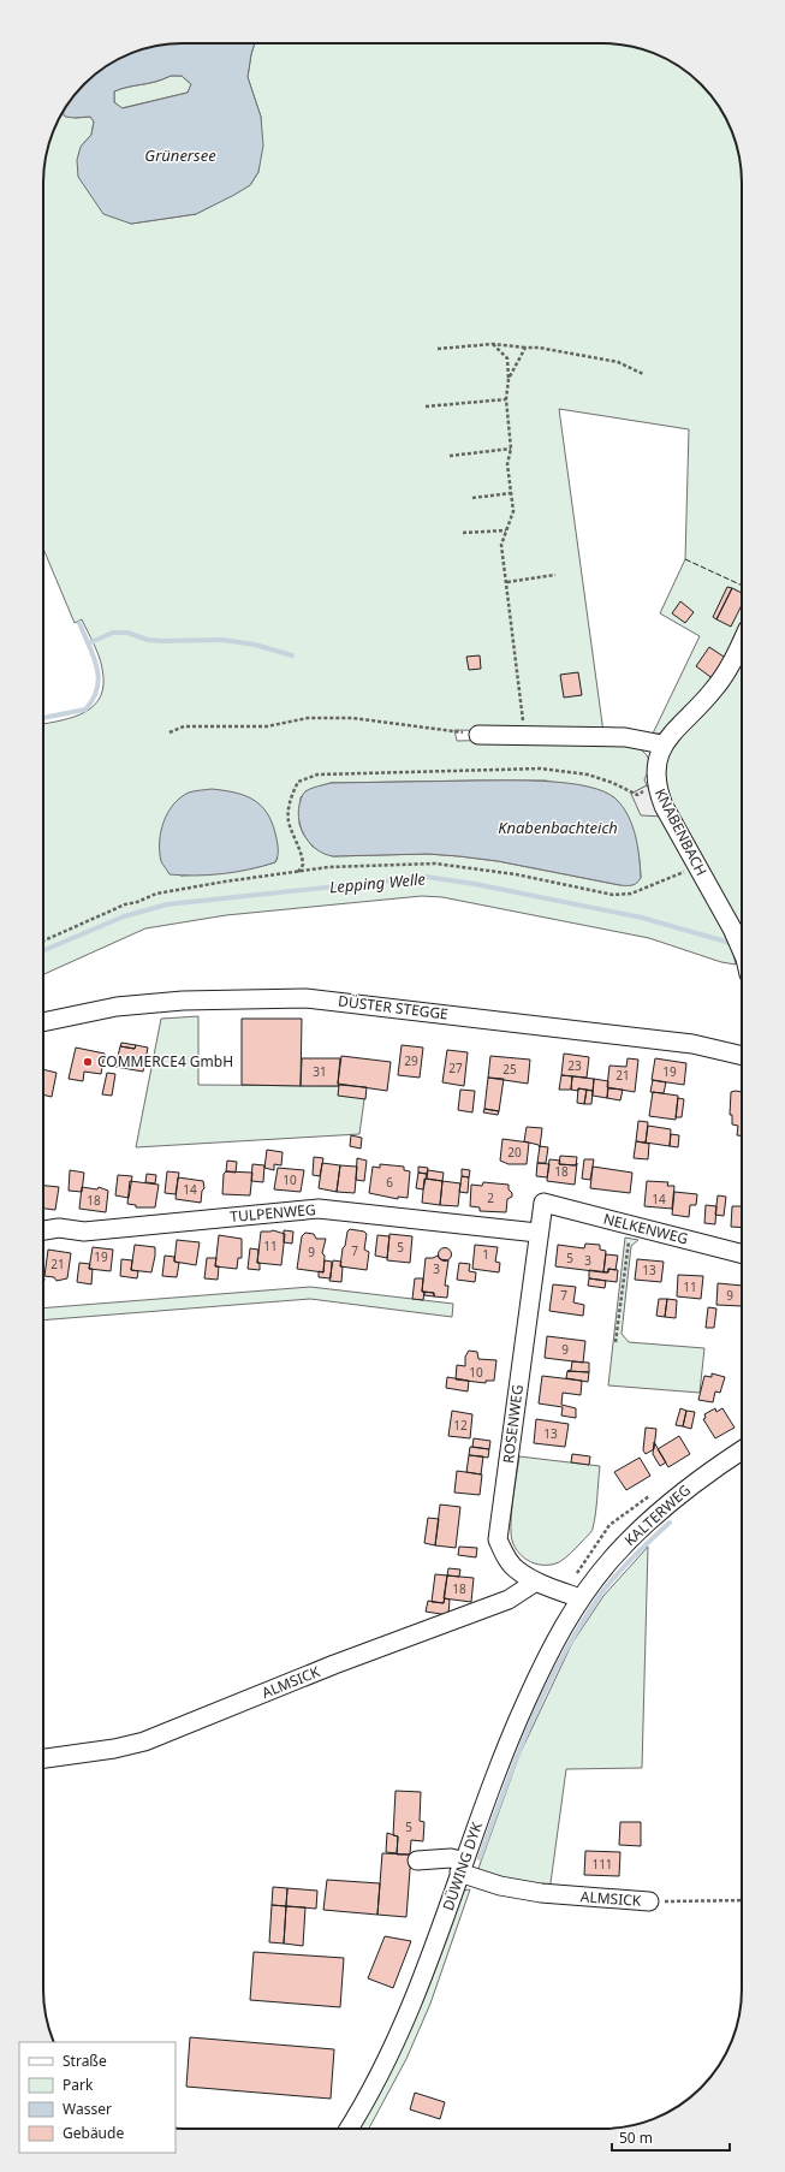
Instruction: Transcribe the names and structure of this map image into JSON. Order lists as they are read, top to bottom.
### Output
{
  "streets": {
    "street": [
      "KNABENBACH",
      "DÜSTER STEGGE",
      "TULPENWEG",
      "NELKENWEG",
      "ROSENWEG",
      "KALTERWEG",
      "ALMSICK",
      "DÜWING DYK"
    ]
  },
  "crossings": [
    ["TULPENWEG", "ROSENWEG"],
    ["NELKENWEG", "ROSENWEG"],
    ["ROSENWEG", "KALTERWEG"],
    ["ROSENWEG", "ALMSICK"],
    ["ROSENWEG", "DÜWING DYK"],
    ["KALTERWEG", "DÜWING DYK"],
    ["ALMSICK", "DÜWING DYK"]
  ],
  "water": ["Grünersee", "Knabenbachteich", "Lepping Welle"],
  "places": ["COMMERCE4 GmbH"],
  "house_numbers": [
    "29",
    "23",
    "27",
    "25",
    "31",
    "19",
    "21",
    "20",
    "18",
    "10",
    "6",
    "14",
    "2",
    "14",
    "18",
    "11",
    "5",
    "7",
    "9",
    "1",
    "19",
    "5",
    "3",
    "21",
    "3",
    "13",
    "11",
    "7",
    "9",
    "9",
    "10",
    "12",
    "13",
    "18",
    "5",
    "111"
  ],
  "legend": [
    "Straße",
    "Park",
    "Wasser",
    "Gebäude"
  ],
  "scale_bar": "50 m"
}
